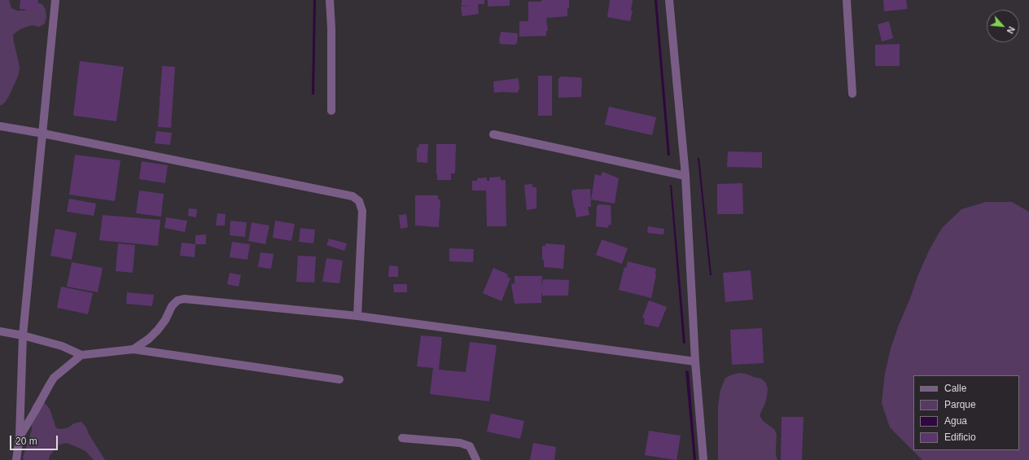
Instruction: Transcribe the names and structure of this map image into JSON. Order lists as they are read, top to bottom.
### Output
{
  "legend": [
    "Calle",
    "Parque",
    "Agua",
    "Edificio"
  ],
  "scale_bar": "20 m",
  "north": "bottom right"
}
